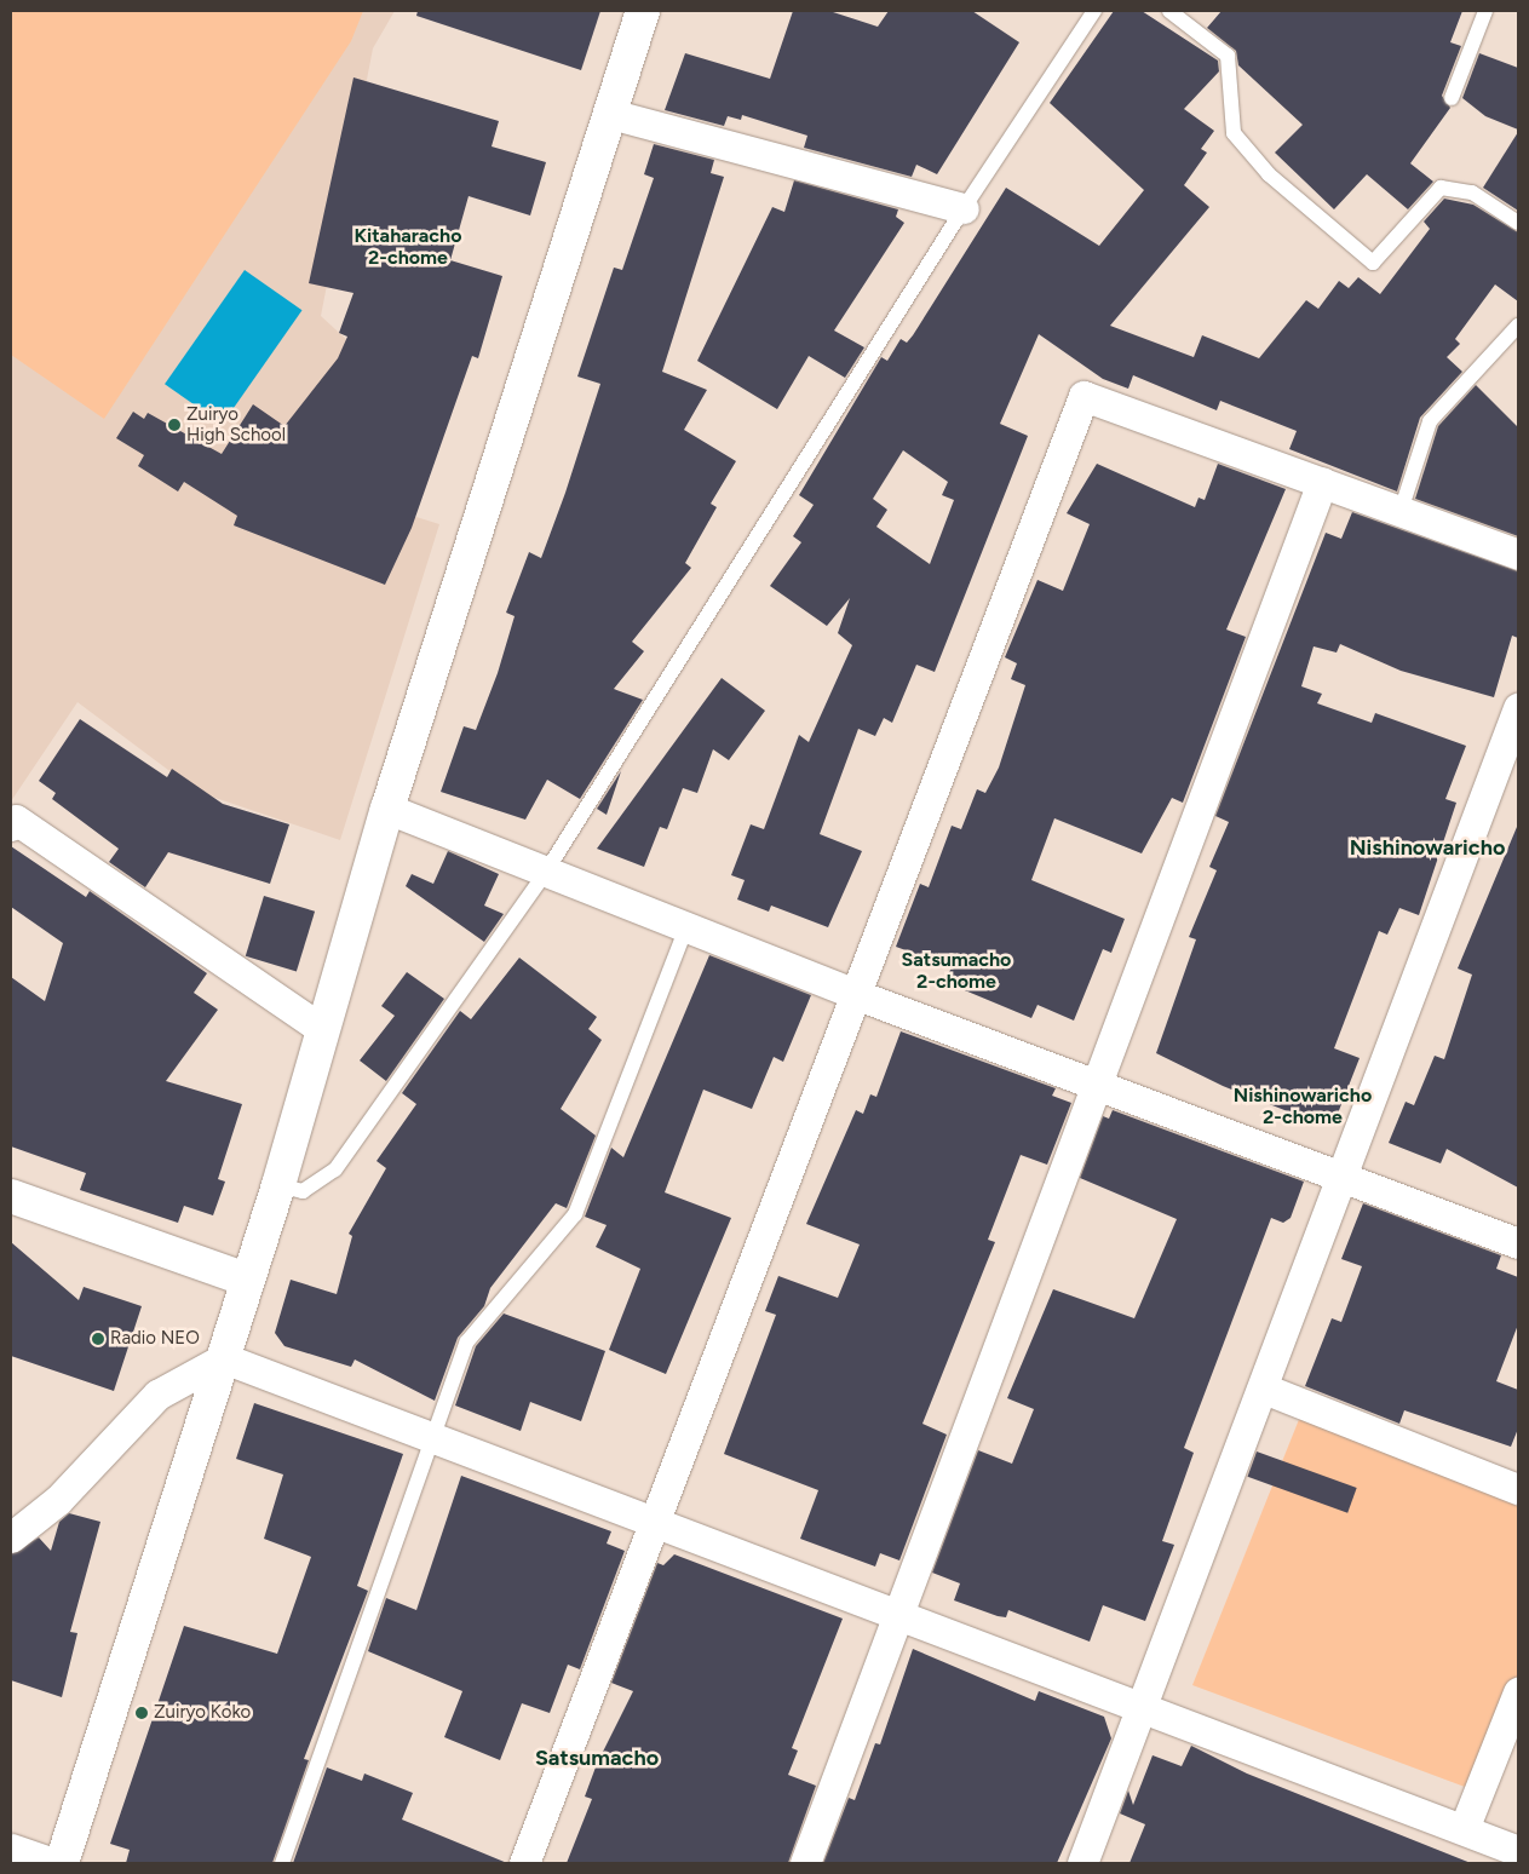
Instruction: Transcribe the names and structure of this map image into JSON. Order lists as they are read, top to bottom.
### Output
{
  "districts": [
    "Kitaharacho 2-chome",
    "Nishinowaricho",
    "Satsumacho 2-chome",
    "Nishinowaricho 2-chome",
    "Satsumacho"
  ],
  "places": ["Zuiryo High School", "Radio NEO", "Zuiryo Koko"]
}
